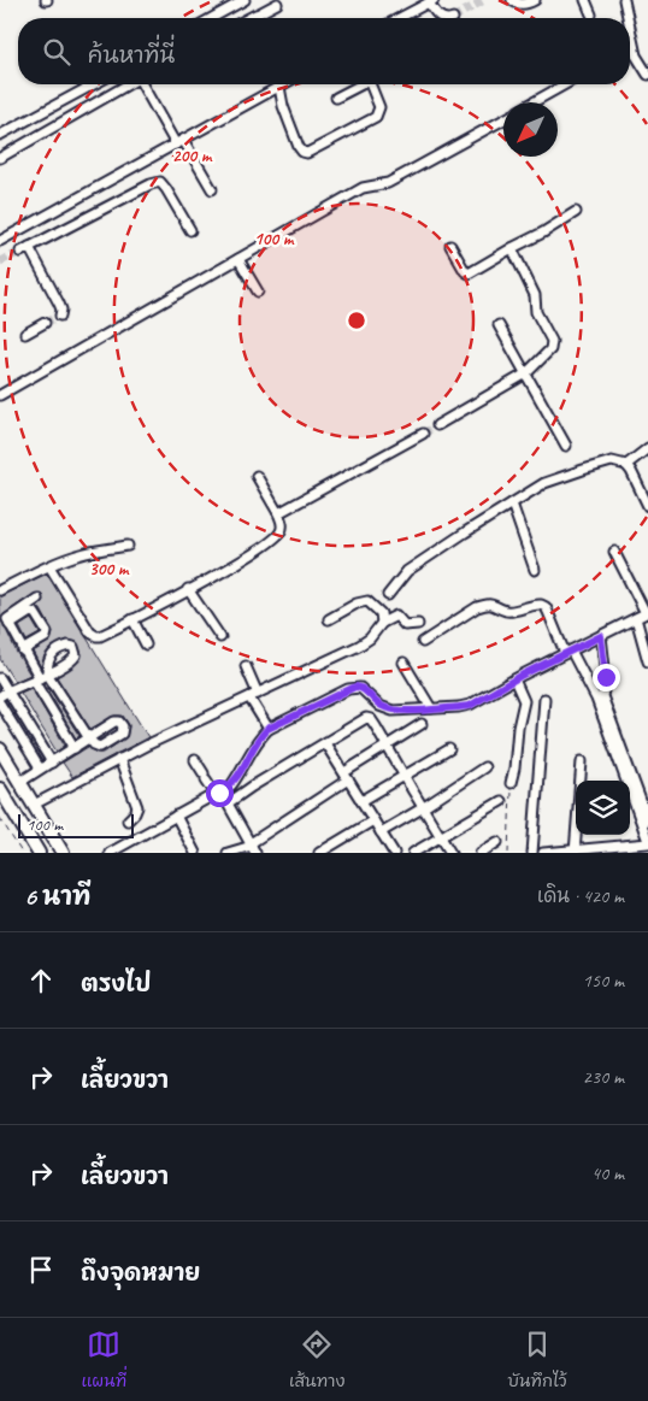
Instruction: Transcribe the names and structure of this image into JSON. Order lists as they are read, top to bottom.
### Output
{
  "scale_bar": "100 m",
  "north": "bottom left",
  "page": {
    "search": "ค้นหาที่นี่",
    "scale": "100 m",
    "heading": ["6 นาที", "เดิน · 420 m"],
    "list": [
      ["ตรงไป", "150 m"],
      ["เลี้ยวขวา", "230 m"],
      ["เลี้ยวขวา", "40 m"],
      "ถึงจุดหมาย"
    ],
    "nav": ["แผนที่", "เส้นทาง", "บันทึกไว้"]
  },
  "rings": ["200 m", "100 m", "300 m"]
}
